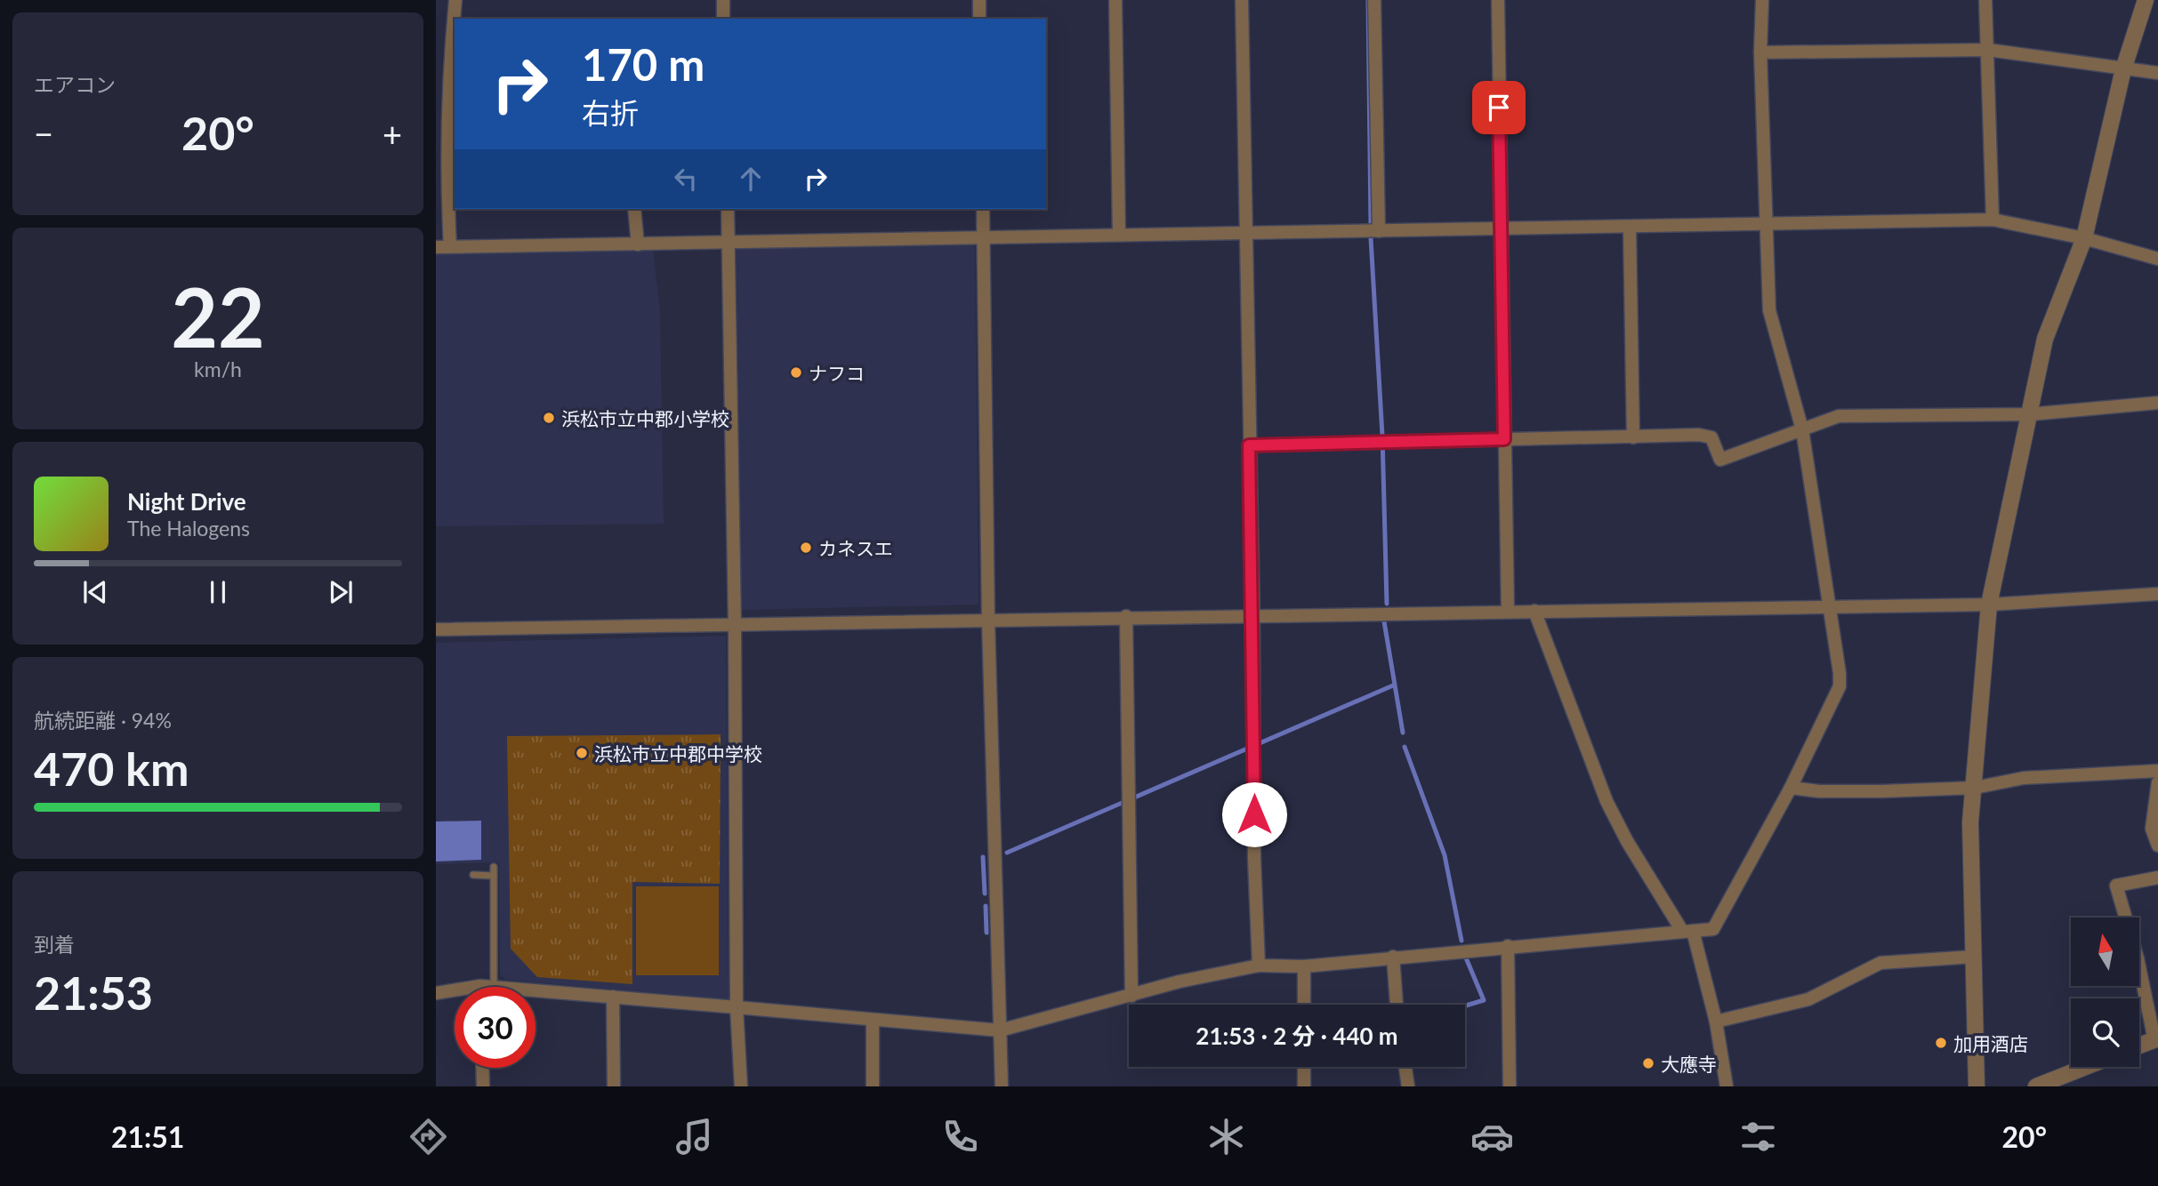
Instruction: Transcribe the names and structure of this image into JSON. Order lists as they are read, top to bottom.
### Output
{
  "places": [
    "ナフコ",
    "浜松市立中郡小学校",
    "カネスエ",
    "浜松市立中郡中学校",
    "加用酒店",
    "大應寺"
  ],
  "north": "top",
  "page": {
    "tile": [
      "エアコン",
      ["22", "km/h"],
      ["航続距離 · 94%", "470 km"],
      ["到着", "21:53"]
    ],
    "turn": ["170 m", "右折"],
    "heat": ["−", "20°", "+"],
    "song": ["Night Drive", "The Halogens"],
    "limit": "30",
    "trip": "21:53 · 2 分 · 440 m",
    "tabs": ["21:51", "20°"]
  }
}
